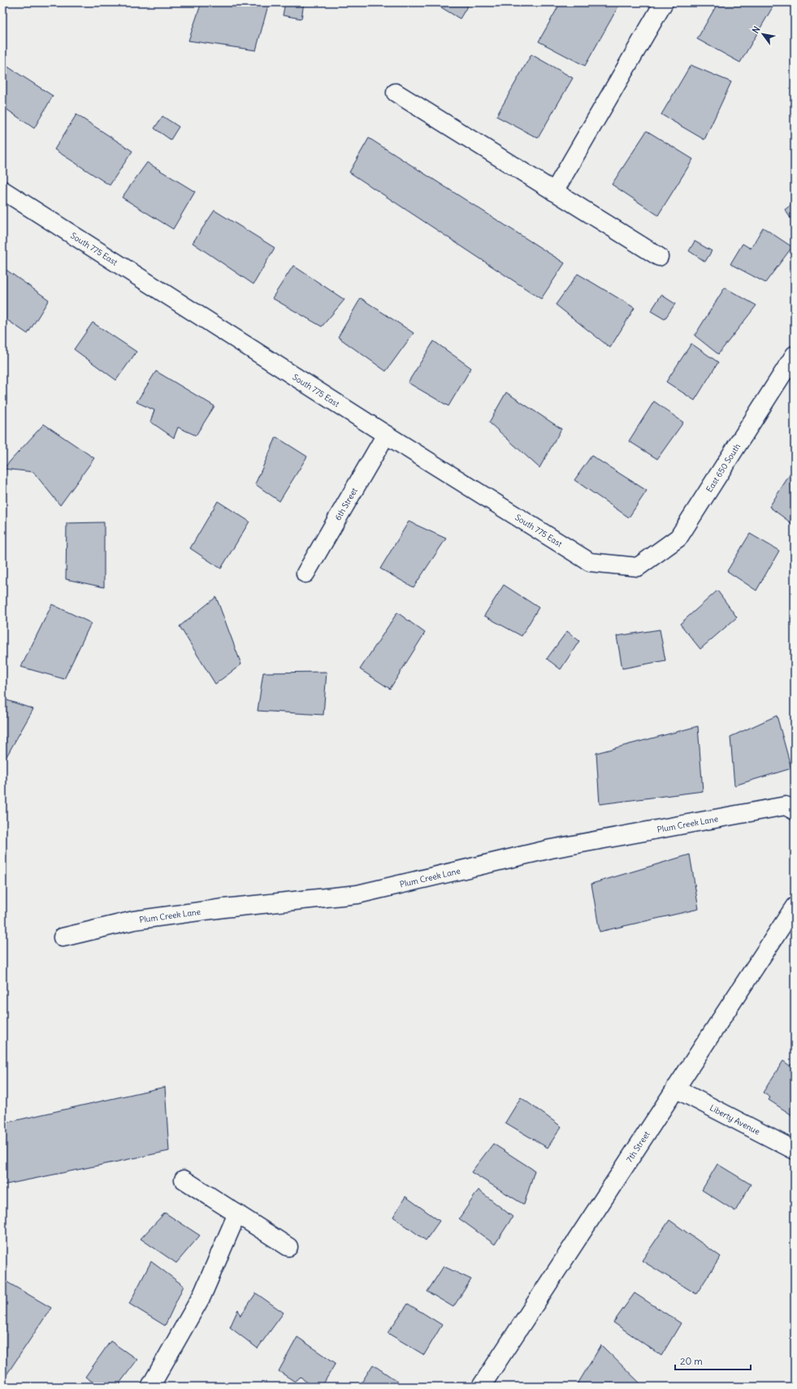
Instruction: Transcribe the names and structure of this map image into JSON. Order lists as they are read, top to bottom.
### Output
{
  "streets": {
    "street": [
      "South 775 East",
      "East 650 South",
      "6th Street",
      "Plum Creek Lane",
      "Liberty Avenue",
      "7th Street"
    ]
  },
  "crossings": [
    ["South 775 East", "East 650 South"],
    ["South 775 East", "6th Street"],
    ["Liberty Avenue", "7th Street"]
  ],
  "scale_bar": "20 m",
  "north": "top left"
}
